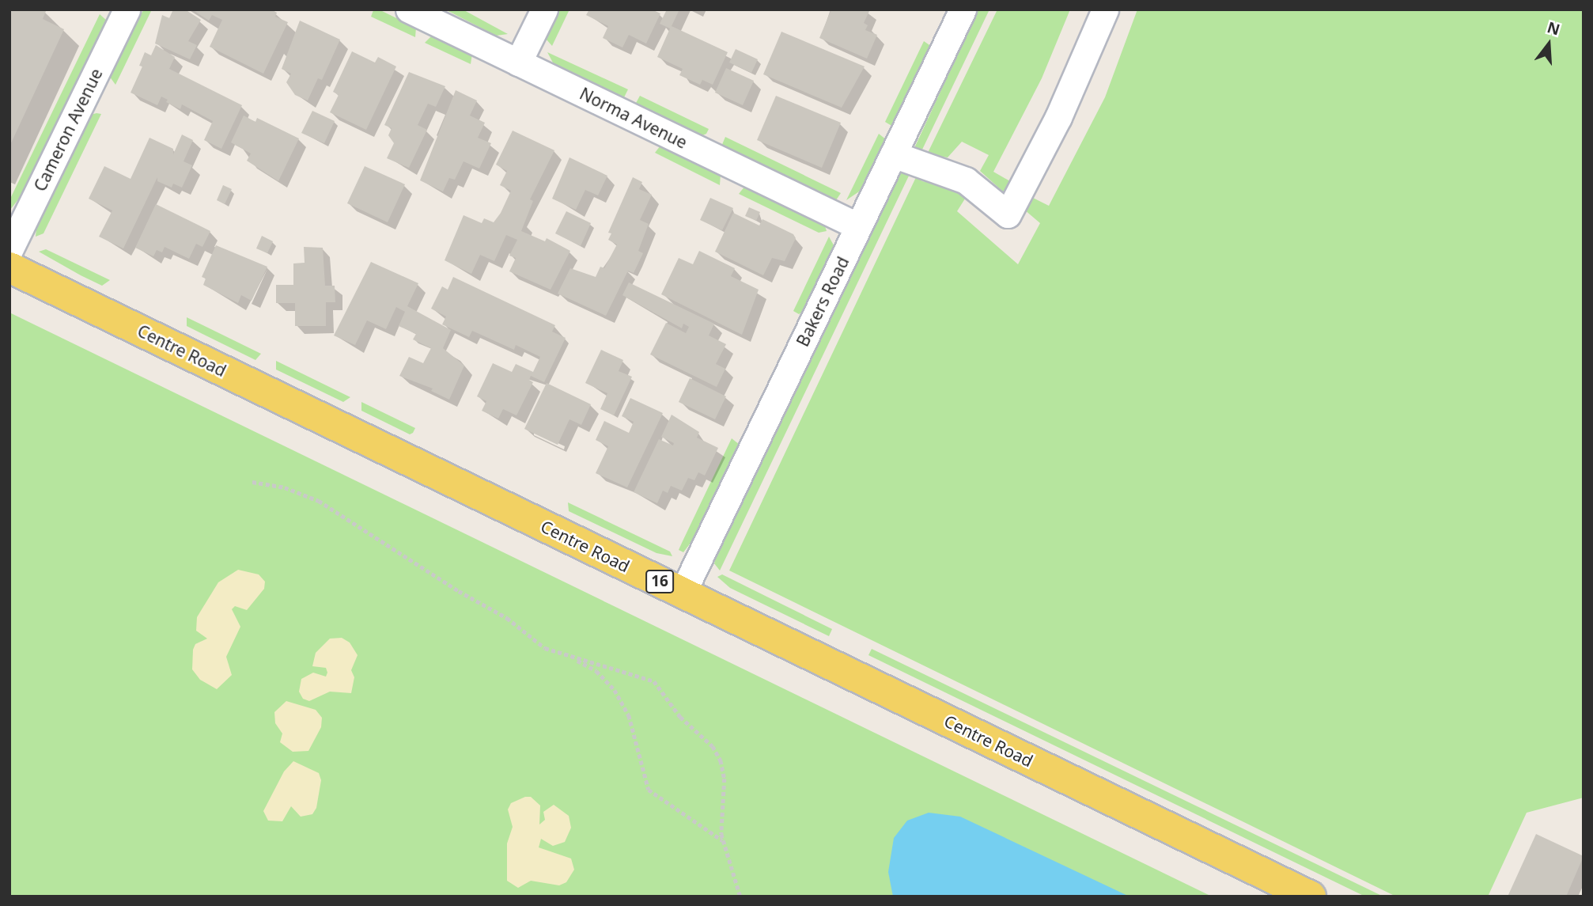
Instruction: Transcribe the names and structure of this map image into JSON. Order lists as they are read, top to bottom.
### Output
{
  "streets": {
    "main road": ["Centre Road", "16"],
    "street": ["Norma Avenue", "Cameron Avenue", "Bakers Road"]
  },
  "crossings": [
    ["Norma Avenue", "Bakers Road"],
    ["Bakers Road", "Centre Road"]
  ],
  "north": "top"
}
